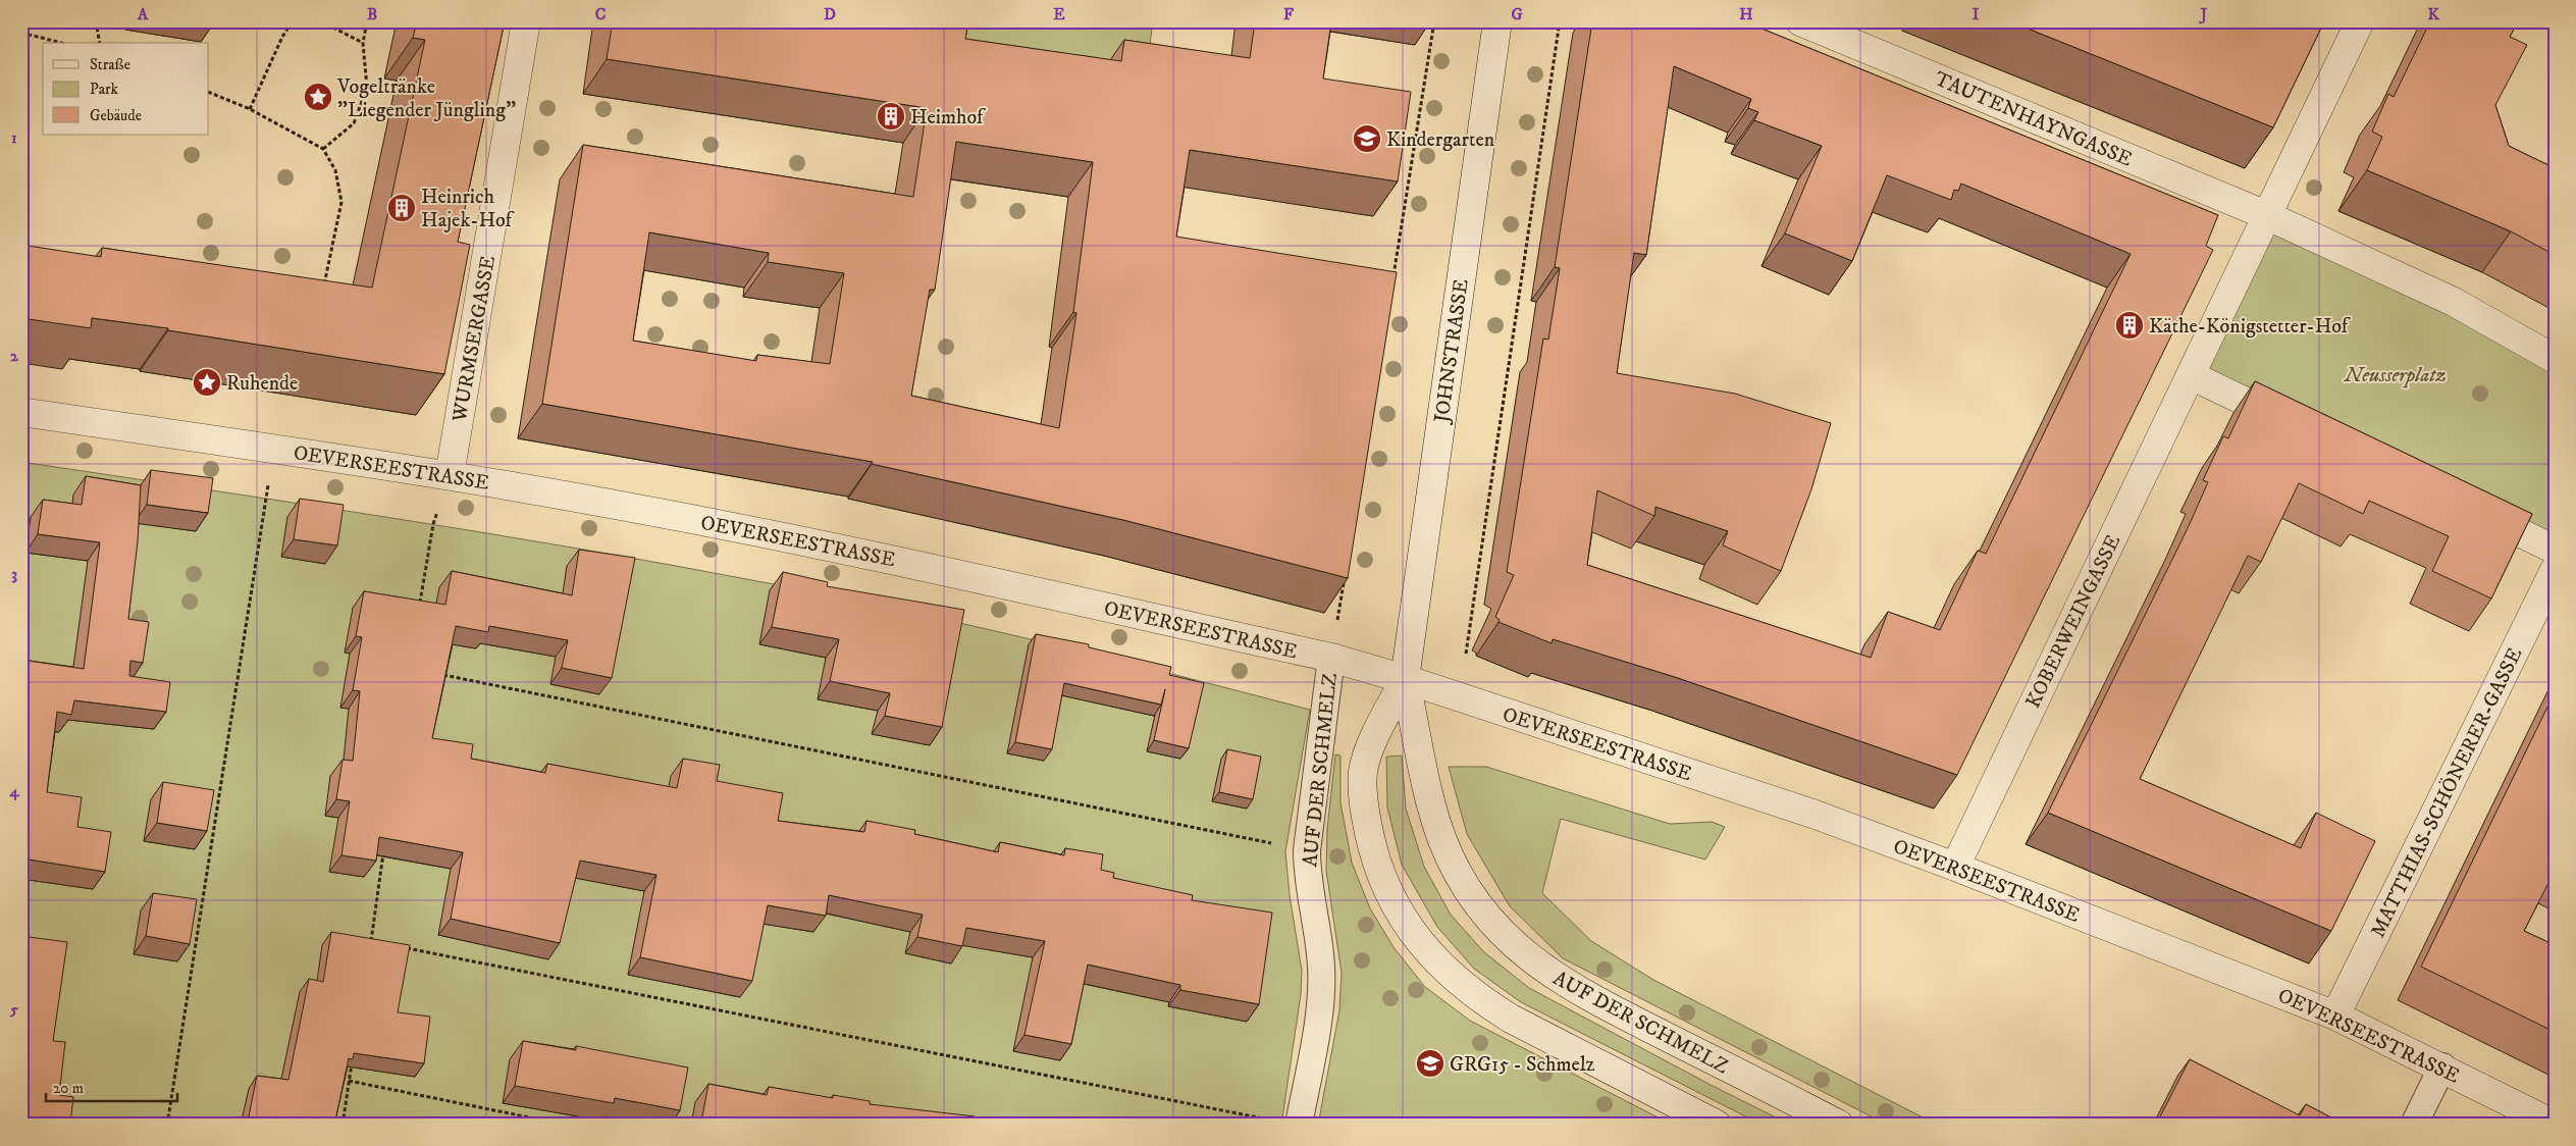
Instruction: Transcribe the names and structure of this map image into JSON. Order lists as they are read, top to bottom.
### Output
{
  "streets": {
    "street": [
      "TAUTENHAYNGASSE",
      "WURMSERGASSE",
      "JOHNSTRASSE",
      "OEVERSEESTRASSE",
      "KOBERWEINGASSE",
      "AUF DER SCHMELZ",
      "MATTHIAS-SCHÖNERER-GASSE"
    ]
  },
  "crossings": [
    ["WURMSERGASSE", "OEVERSEESTRASSE"],
    ["JOHNSTRASSE", "OEVERSEESTRASSE"],
    ["JOHNSTRASSE", "AUF DER SCHMELZ"],
    ["OEVERSEESTRASSE", "KOBERWEINGASSE"],
    ["OEVERSEESTRASSE", "AUF DER SCHMELZ"],
    ["OEVERSEESTRASSE", "MATTHIAS-SCHÖNERER-GASSE"]
  ],
  "parks": ["Neusserplatz"],
  "places": {
    "place": ["Vogeltränke \"Liegender Jüngling\"", "Ruhende"],
    "building": ["Heimhof", "Heinrich Hajek-Hof", "Käthe-Königstetter-Hof"],
    "school or university": ["Kindergarten", "GRG15 - Schmelz"]
  },
  "legend": ["Straße", "Park", "Gebäude"],
  "scale_bar": "20 m",
  "grid": {
    "columns": [
      "A",
      "B",
      "C",
      "D",
      "E",
      "F",
      "G",
      "H",
      "I",
      "J",
      "K"
    ],
    "rows": [
      "1",
      "2",
      "3",
      "4",
      "5"
    ]
  }
}
